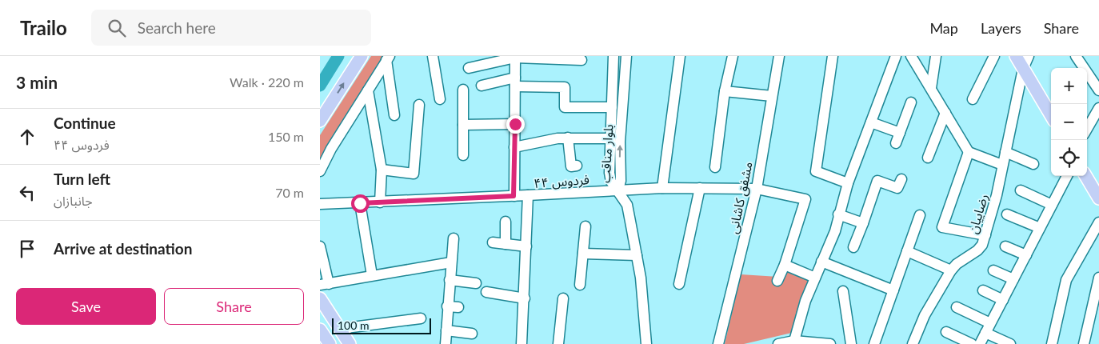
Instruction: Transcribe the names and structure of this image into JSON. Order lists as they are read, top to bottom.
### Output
{
  "streets": {
    "street": [
      "بلوار مناقب",
      "فردوس ۴۴",
      "مشفق کاشانی",
      "رضاییان"
    ]
  },
  "crossings": [
    ["بلوار مناقب", "فردوس ۴۴"],
    ["فردوس ۴۴", "مشفق کاشانی"]
  ],
  "scale_bar": "100 m",
  "page": {
    "header": "Trailo",
    "search": "Search here",
    "nav": ["Map", "Layers", "Share"],
    "heading": ["3 min", "Walk · 220 m"],
    "map_buttons": ["+", "−"],
    "list": [
      ["Continue", "فردوس ۴۴", "150 m"],
      ["Turn left", "جانبازان", "70 m"],
      "Arrive at destination"
    ],
    "buttons": ["Save", "Share"],
    "scale": "100 m"
  }
}
